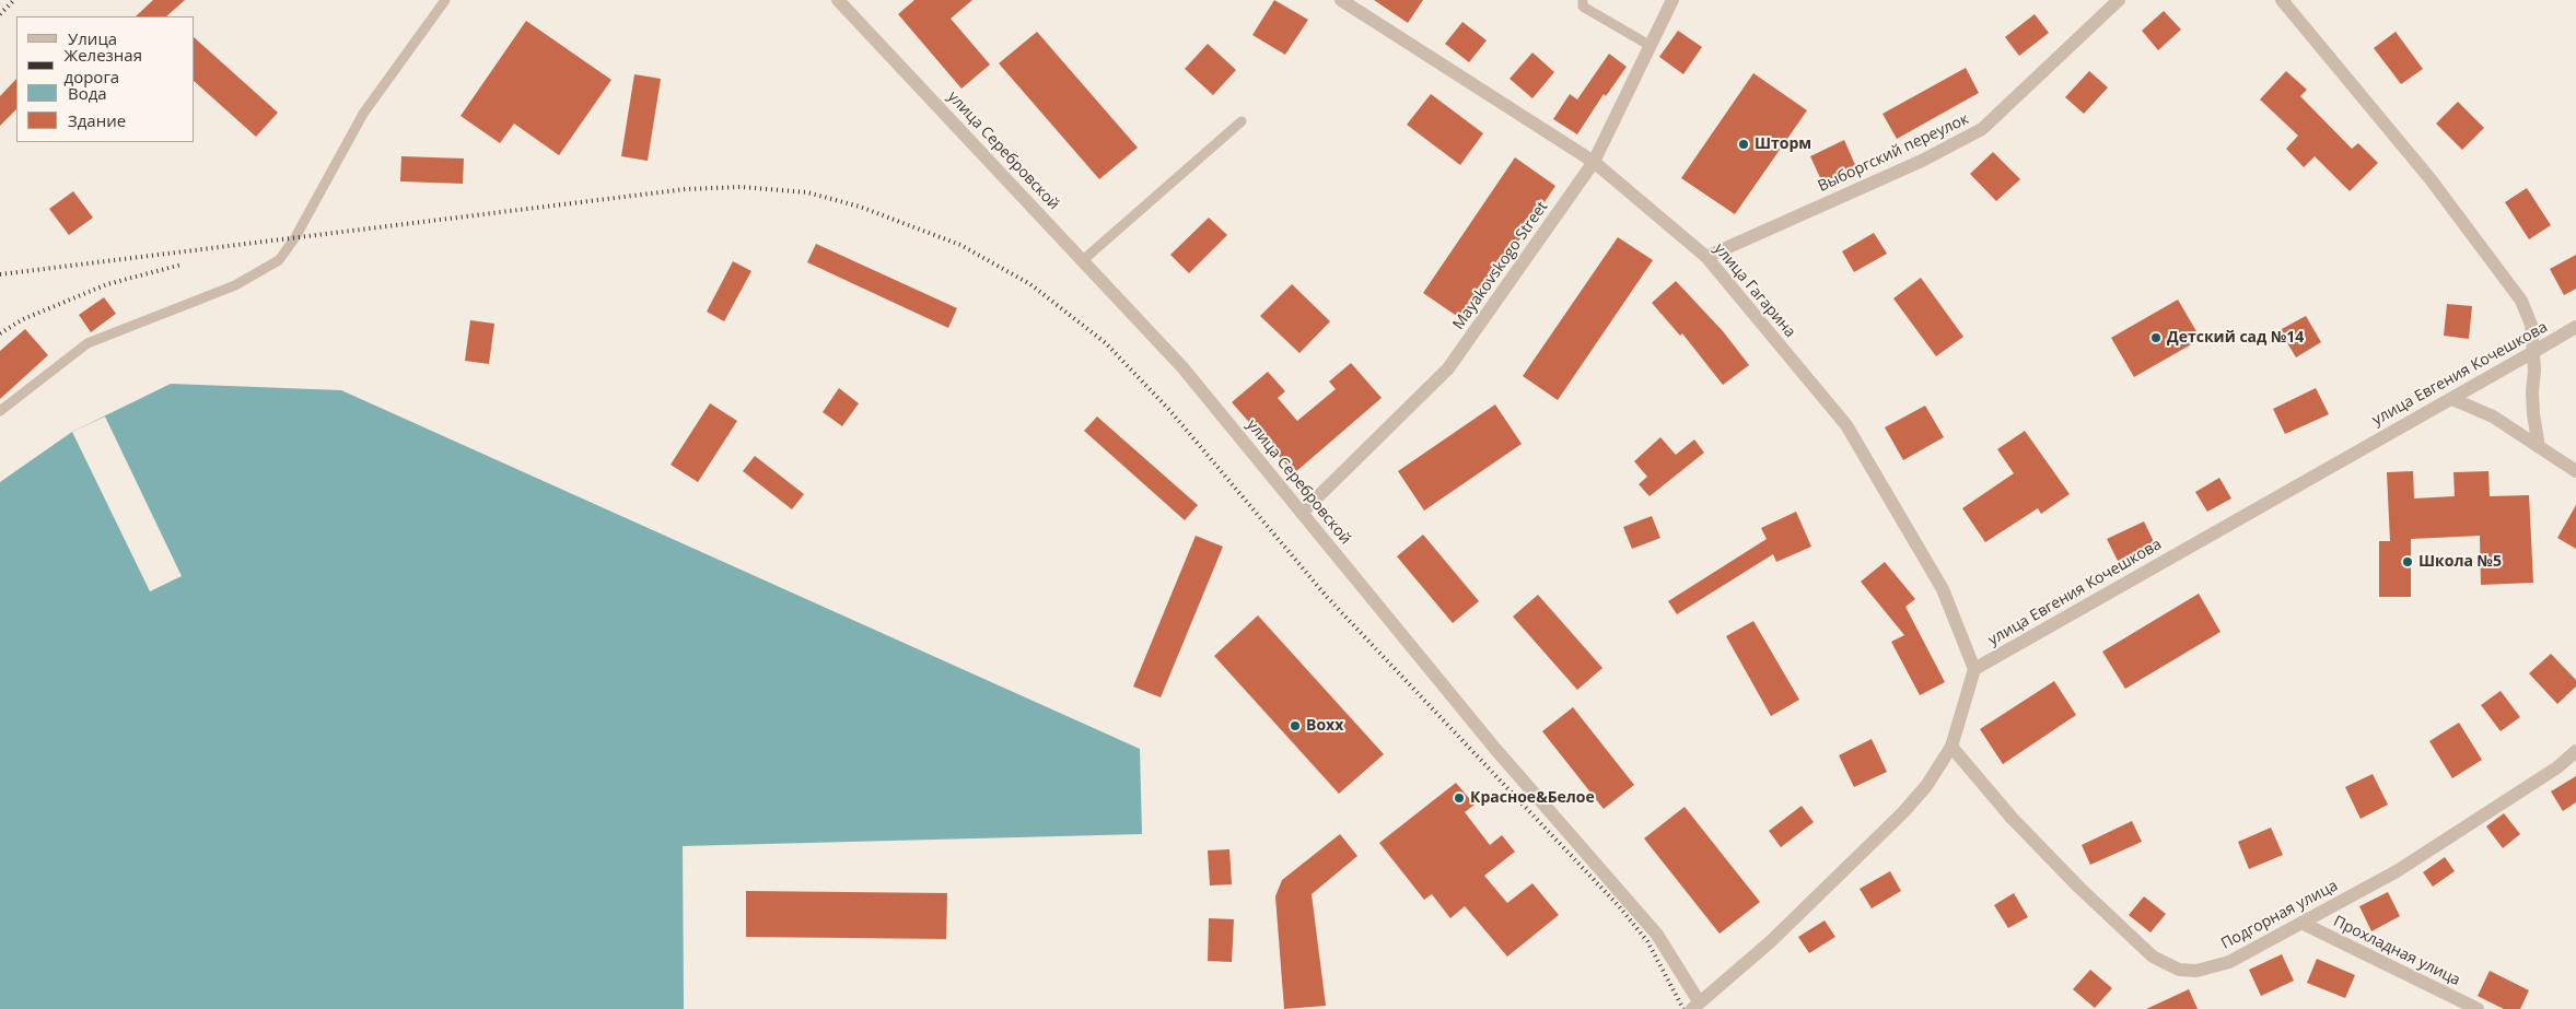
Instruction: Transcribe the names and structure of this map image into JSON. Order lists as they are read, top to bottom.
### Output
{
  "streets": {
    "street": [
      "улица Серебровской",
      "Выборгский переулок",
      "Mayakovskogo Street",
      "улица Гагарина",
      "улица Евгения Кочешкова",
      "Подгорная улица",
      "Прохладная улица"
    ]
  },
  "crossings": [
    ["улица Серебровской", "Mayakovskogo Street"],
    ["Выборгский переулок", "улица Гагарина"],
    ["Mayakovskogo Street", "улица Гагарина"],
    ["улица Гагарина", "улица Евгения Кочешкова"],
    ["Подгорная улица", "Прохладная улица"]
  ],
  "places": [
    "Шторм",
    "Детский сад №14",
    "Школа №5",
    "Boxx",
    "Красное&Белое"
  ],
  "legend": [
    "Улица",
    "Железная дорога",
    "Вода",
    "Здание"
  ]
}
